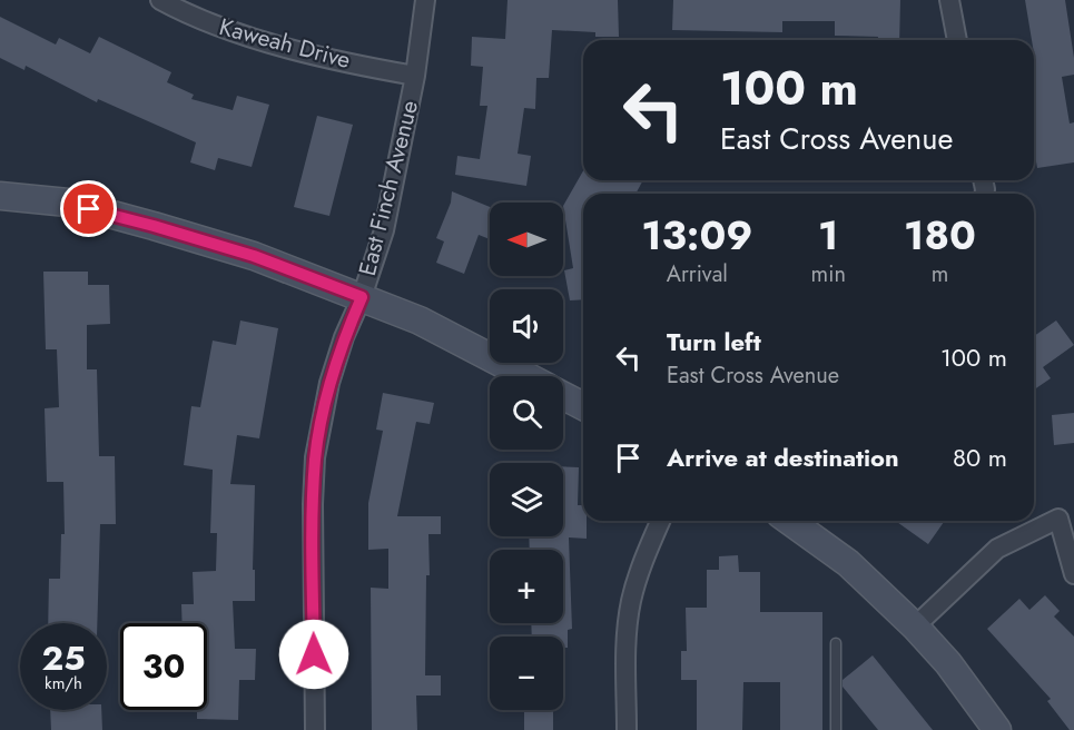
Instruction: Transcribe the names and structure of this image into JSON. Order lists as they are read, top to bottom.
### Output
{
  "streets": {
    "street": ["Kaweah Drive", "East Finch Avenue"]
  },
  "crossings": [
    ["Kaweah Drive", "East Finch Avenue"]
  ],
  "north": "left",
  "page": {
    "turn": ["100 m", "East Cross Avenue"],
    "eta": [
      "13:09",
      "Arrival",
      "1",
      "min",
      "180",
      "m"
    ],
    "map_buttons": ["+", "−"],
    "list": [
      {
        "name": "Turn left",
        "note": "East Cross Avenue",
        "value": "100 m"
      },
      {
        "name": "Arrive at destination",
        "value": "80 m"
      }
    ],
    "speed": "25 km/h",
    "limit": "30"
  }
}
